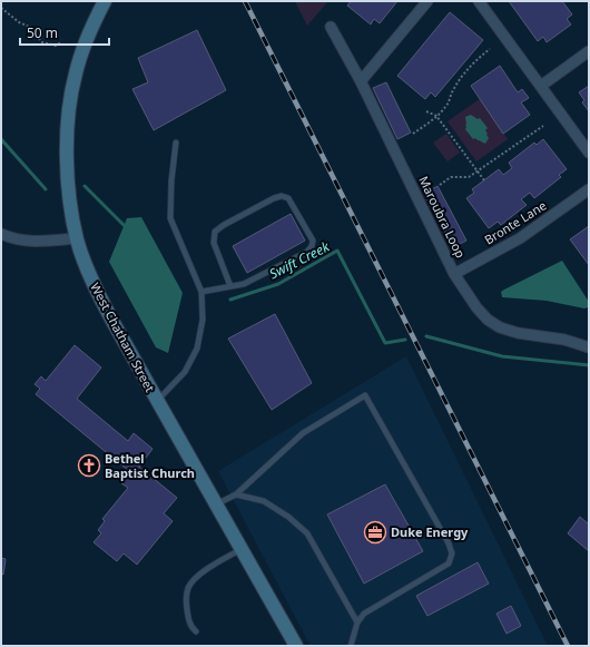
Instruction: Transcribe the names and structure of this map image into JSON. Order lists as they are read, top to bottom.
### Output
{
  "streets": {
    "street": ["Maroubra Loop", "Bronte Lane", "West Chatham Street"]
  },
  "crossings": [
    ["Maroubra Loop", "Bronte Lane"]
  ],
  "water": ["Swift Creek"],
  "places": {
    "church": ["Bethel Baptist Church"],
    "office": ["Duke Energy"]
  },
  "scale_bar": "50 m"
}
